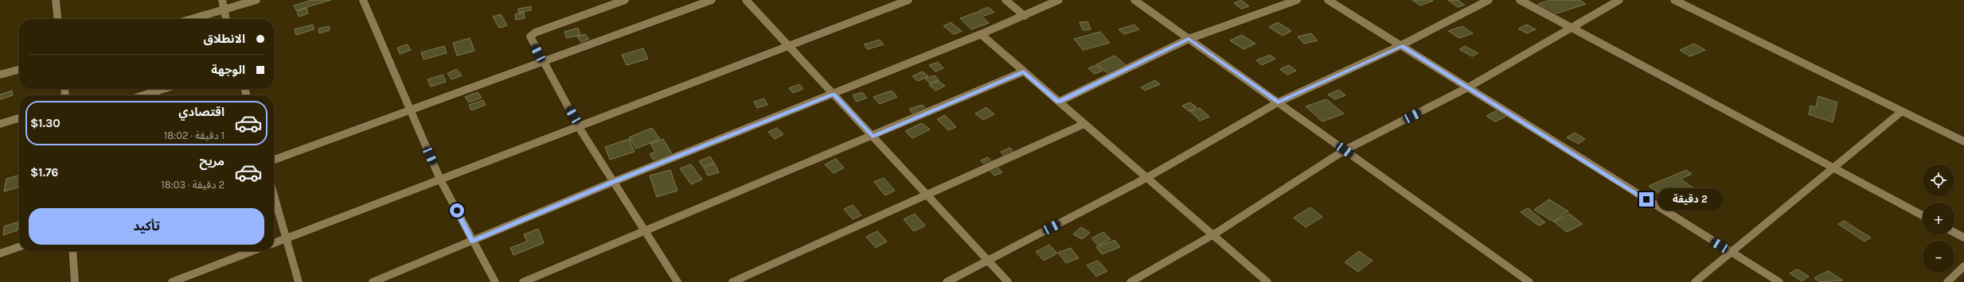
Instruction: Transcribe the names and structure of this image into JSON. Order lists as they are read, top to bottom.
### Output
{
  "page": {
    "banner": ["الانطلاق", "الوجهة"],
    "list": [
      {
        "name": "اقتصادي",
        "note": "1 دقيقة · 18:02",
        "value": "$1.30"
      },
      {
        "name": "مريح",
        "note": "2 دقيقة · 18:03",
        "value": "$1.76"
      }
    ],
    "map_buttons": ["+", "−"],
    "bubble": "2 دقيقة",
    "buttons": "تأكيد"
  }
}
